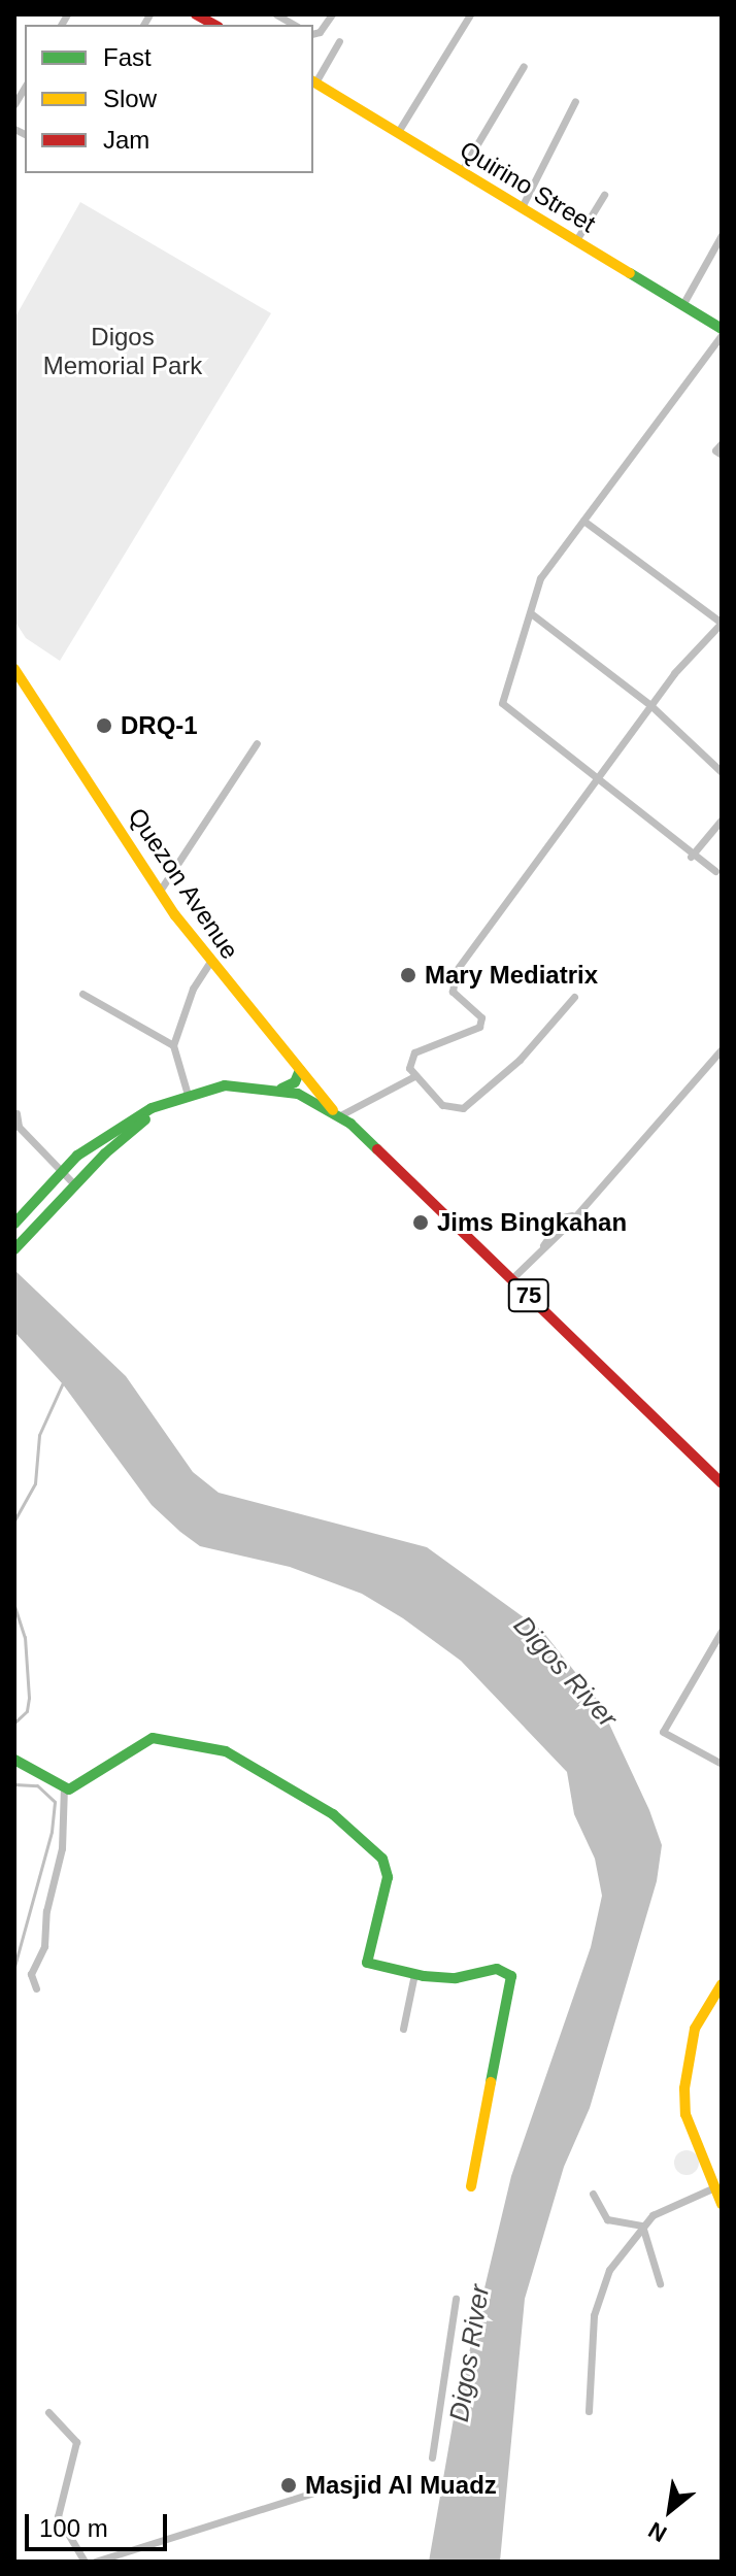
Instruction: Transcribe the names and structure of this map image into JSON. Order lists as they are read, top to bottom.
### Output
{
  "streets": {
    "main road": ["Quirino Street", "Quezon Avenue", "75"]
  },
  "crossings": [
    ["Quezon Avenue", "75"]
  ],
  "water": ["Digos River"],
  "parks": ["Digos Memorial Park"],
  "places": [
    "DRQ-1",
    "Mary Mediatrix",
    "Jims Bingkahan",
    "Masjid Al Muadz"
  ],
  "legend": ["Fast", "Slow", "Jam"],
  "scale_bar": "100 m",
  "north": "bottom left"
}
